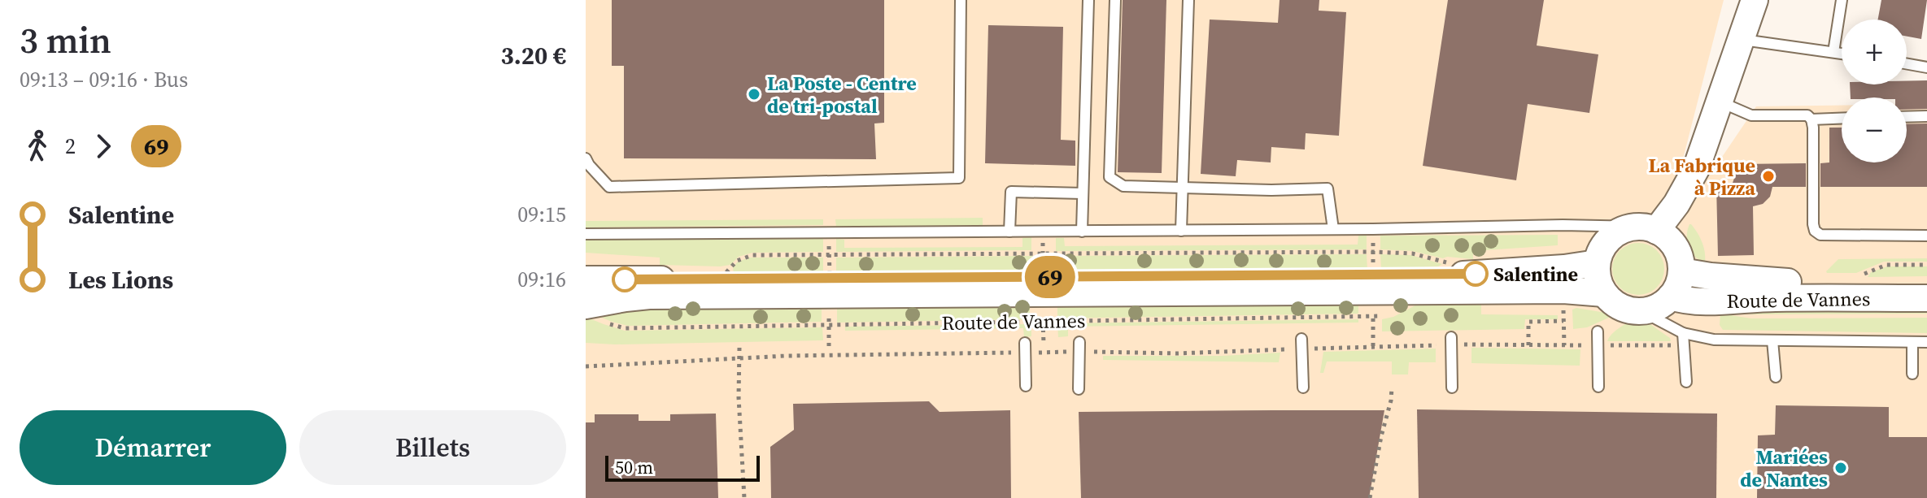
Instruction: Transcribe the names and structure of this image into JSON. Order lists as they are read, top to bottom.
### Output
{
  "streets": {
    "main road": ["Route de Vannes"]
  },
  "places": [
    "La Poste - Centre de tri-postal",
    "La Fabrique à Pizza",
    "Salentine",
    "Mariées de Nantes"
  ],
  "lines": ["bus line 69"],
  "scale_bar": "50 m",
  "page": {
    "heading": ["3 min", "09:13 – 09:16 · Bus", "3.20 €"],
    "on_map": "69",
    "map_buttons": ["+", "−"],
    "legs": ["2", "69"],
    "list": [
      {
        "name": "Salentine",
        "value": "09:15"
      },
      {
        "name": "Les Lions",
        "value": "09:16"
      }
    ],
    "buttons": ["Démarrer", "Billets"],
    "scale": "50 m"
  }
}
